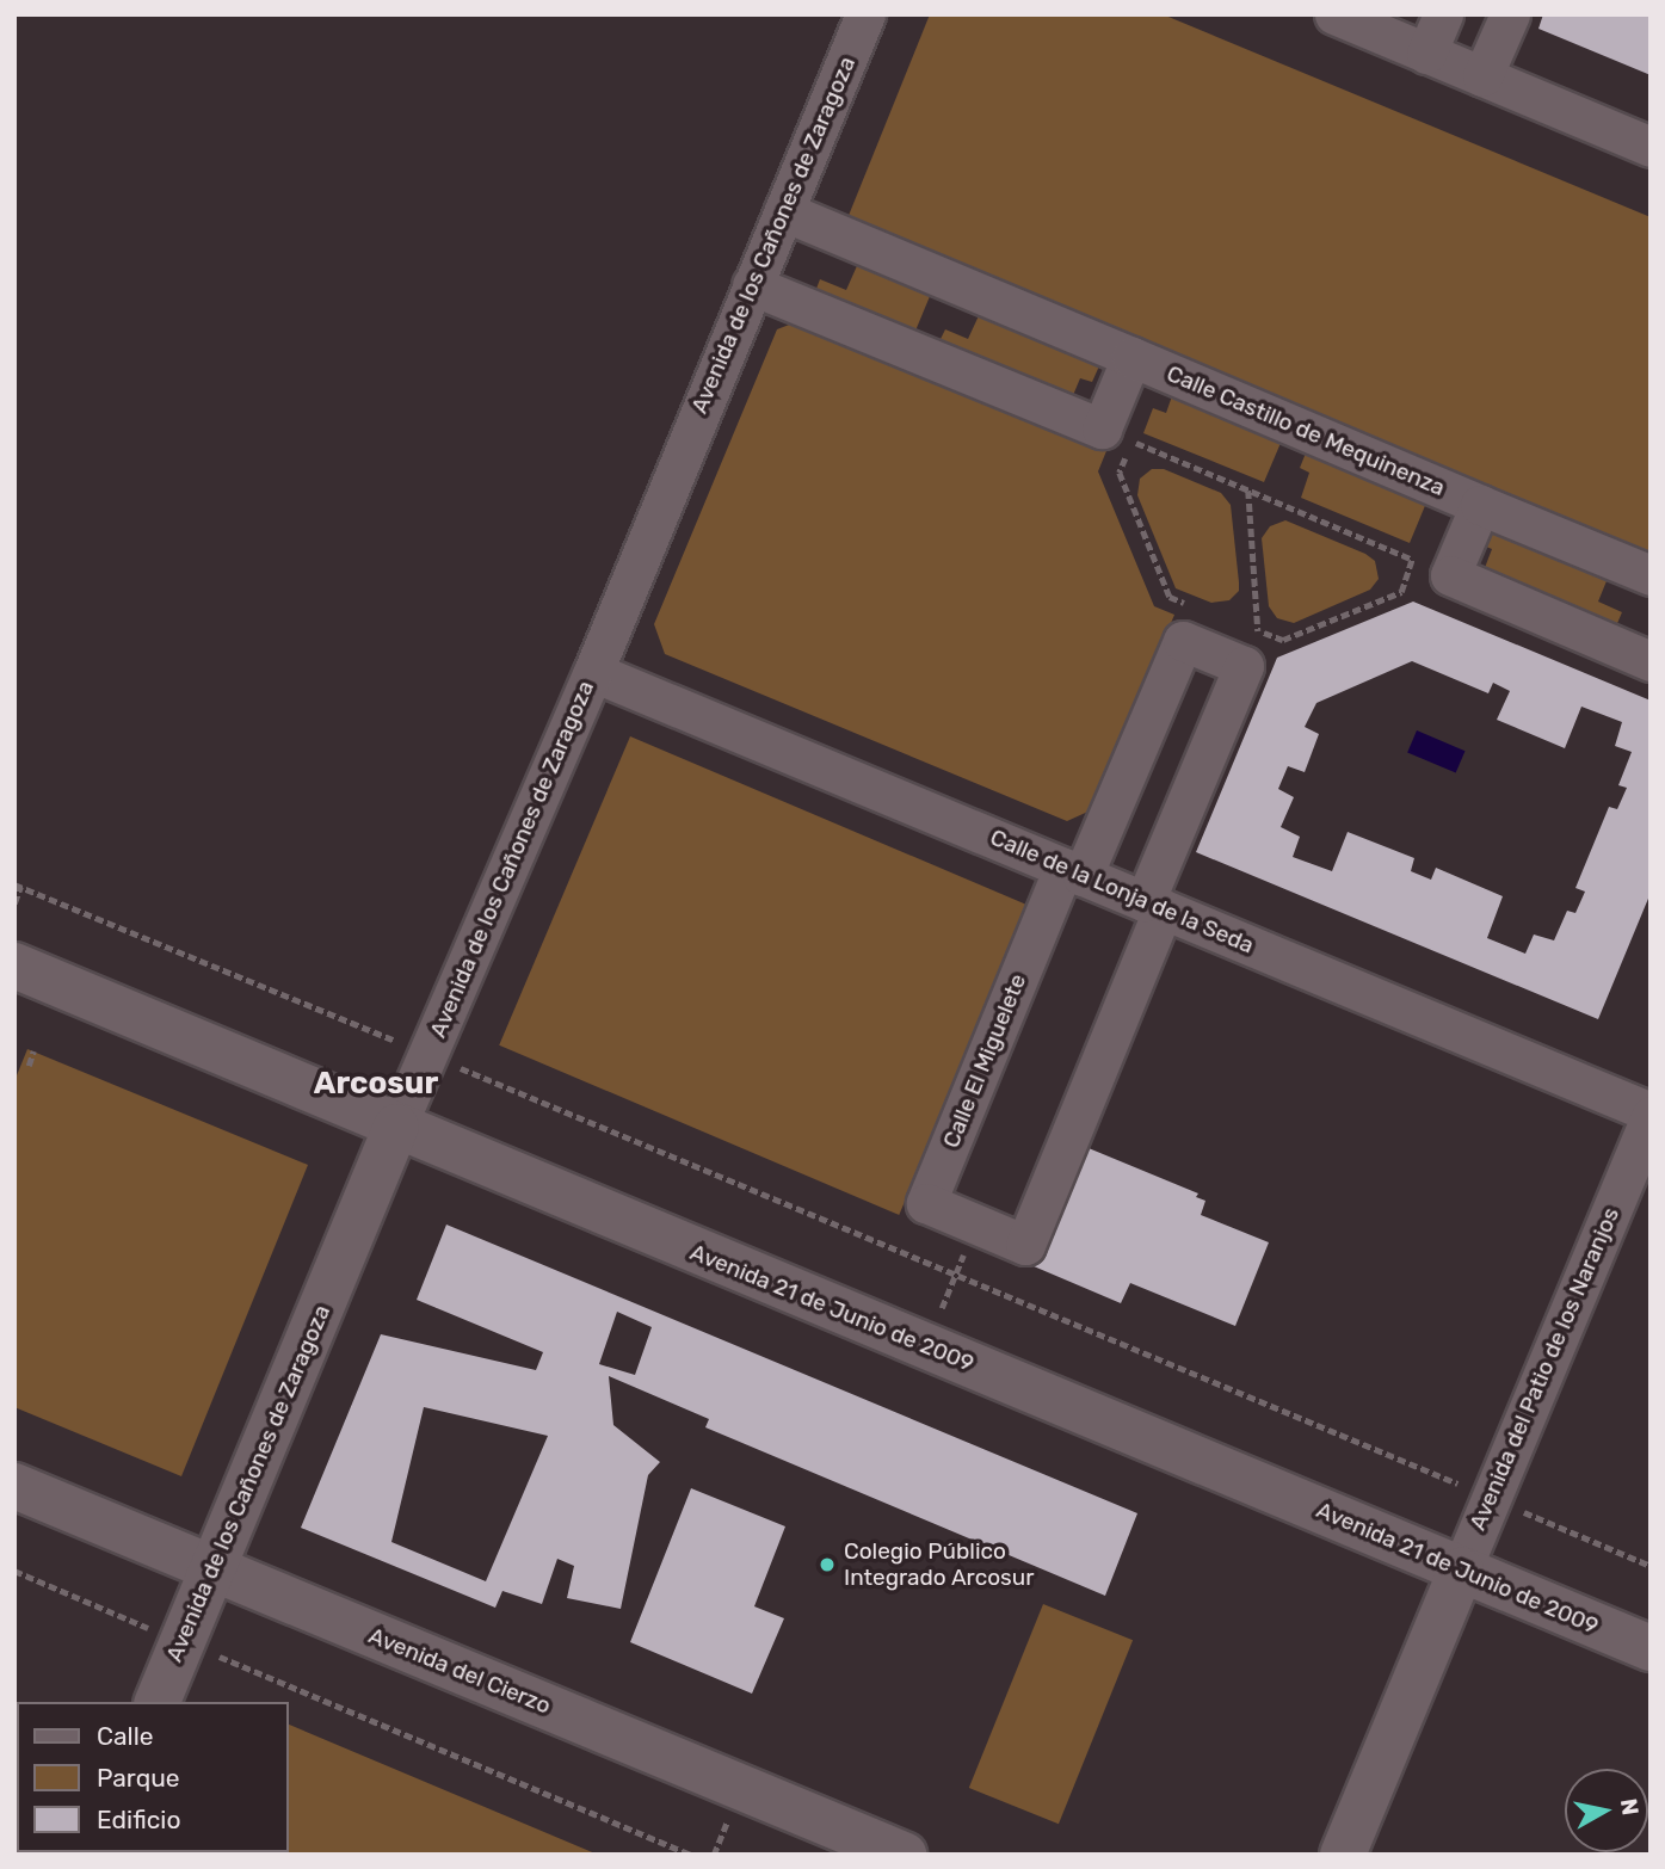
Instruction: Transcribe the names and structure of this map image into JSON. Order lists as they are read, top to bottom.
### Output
{
  "streets": {
    "main road": [
      "Avenida de los Cañones de Zaragoza",
      "Avenida 21 de Junio de 2009",
      "Avenida del Patio de los Naranjos",
      "Avenida del Cierzo"
    ],
    "street": ["Calle Castillo de Mequinenza", "Calle de la Lonja de la Seda", "Calle El Miguelete"]
  },
  "crossings": [
    ["Avenida de los Cañones de Zaragoza", "Calle Castillo de Mequinenza"],
    ["Avenida de los Cañones de Zaragoza", "Calle de la Lonja de la Seda"],
    ["Avenida de los Cañones de Zaragoza", "Avenida 21 de Junio de 2009"],
    ["Avenida de los Cañones de Zaragoza", "Avenida del Cierzo"],
    ["Calle de la Lonja de la Seda", "Calle El Miguelete"],
    ["Calle de la Lonja de la Seda", "Avenida del Patio de los Naranjos"],
    ["Avenida 21 de Junio de 2009", "Avenida del Patio de los Naranjos"]
  ],
  "districts": ["Arcosur"],
  "places": ["Colegio Público Integrado Arcosur"],
  "legend": ["Calle", "Parque", "Edificio"],
  "north": "right"
}
